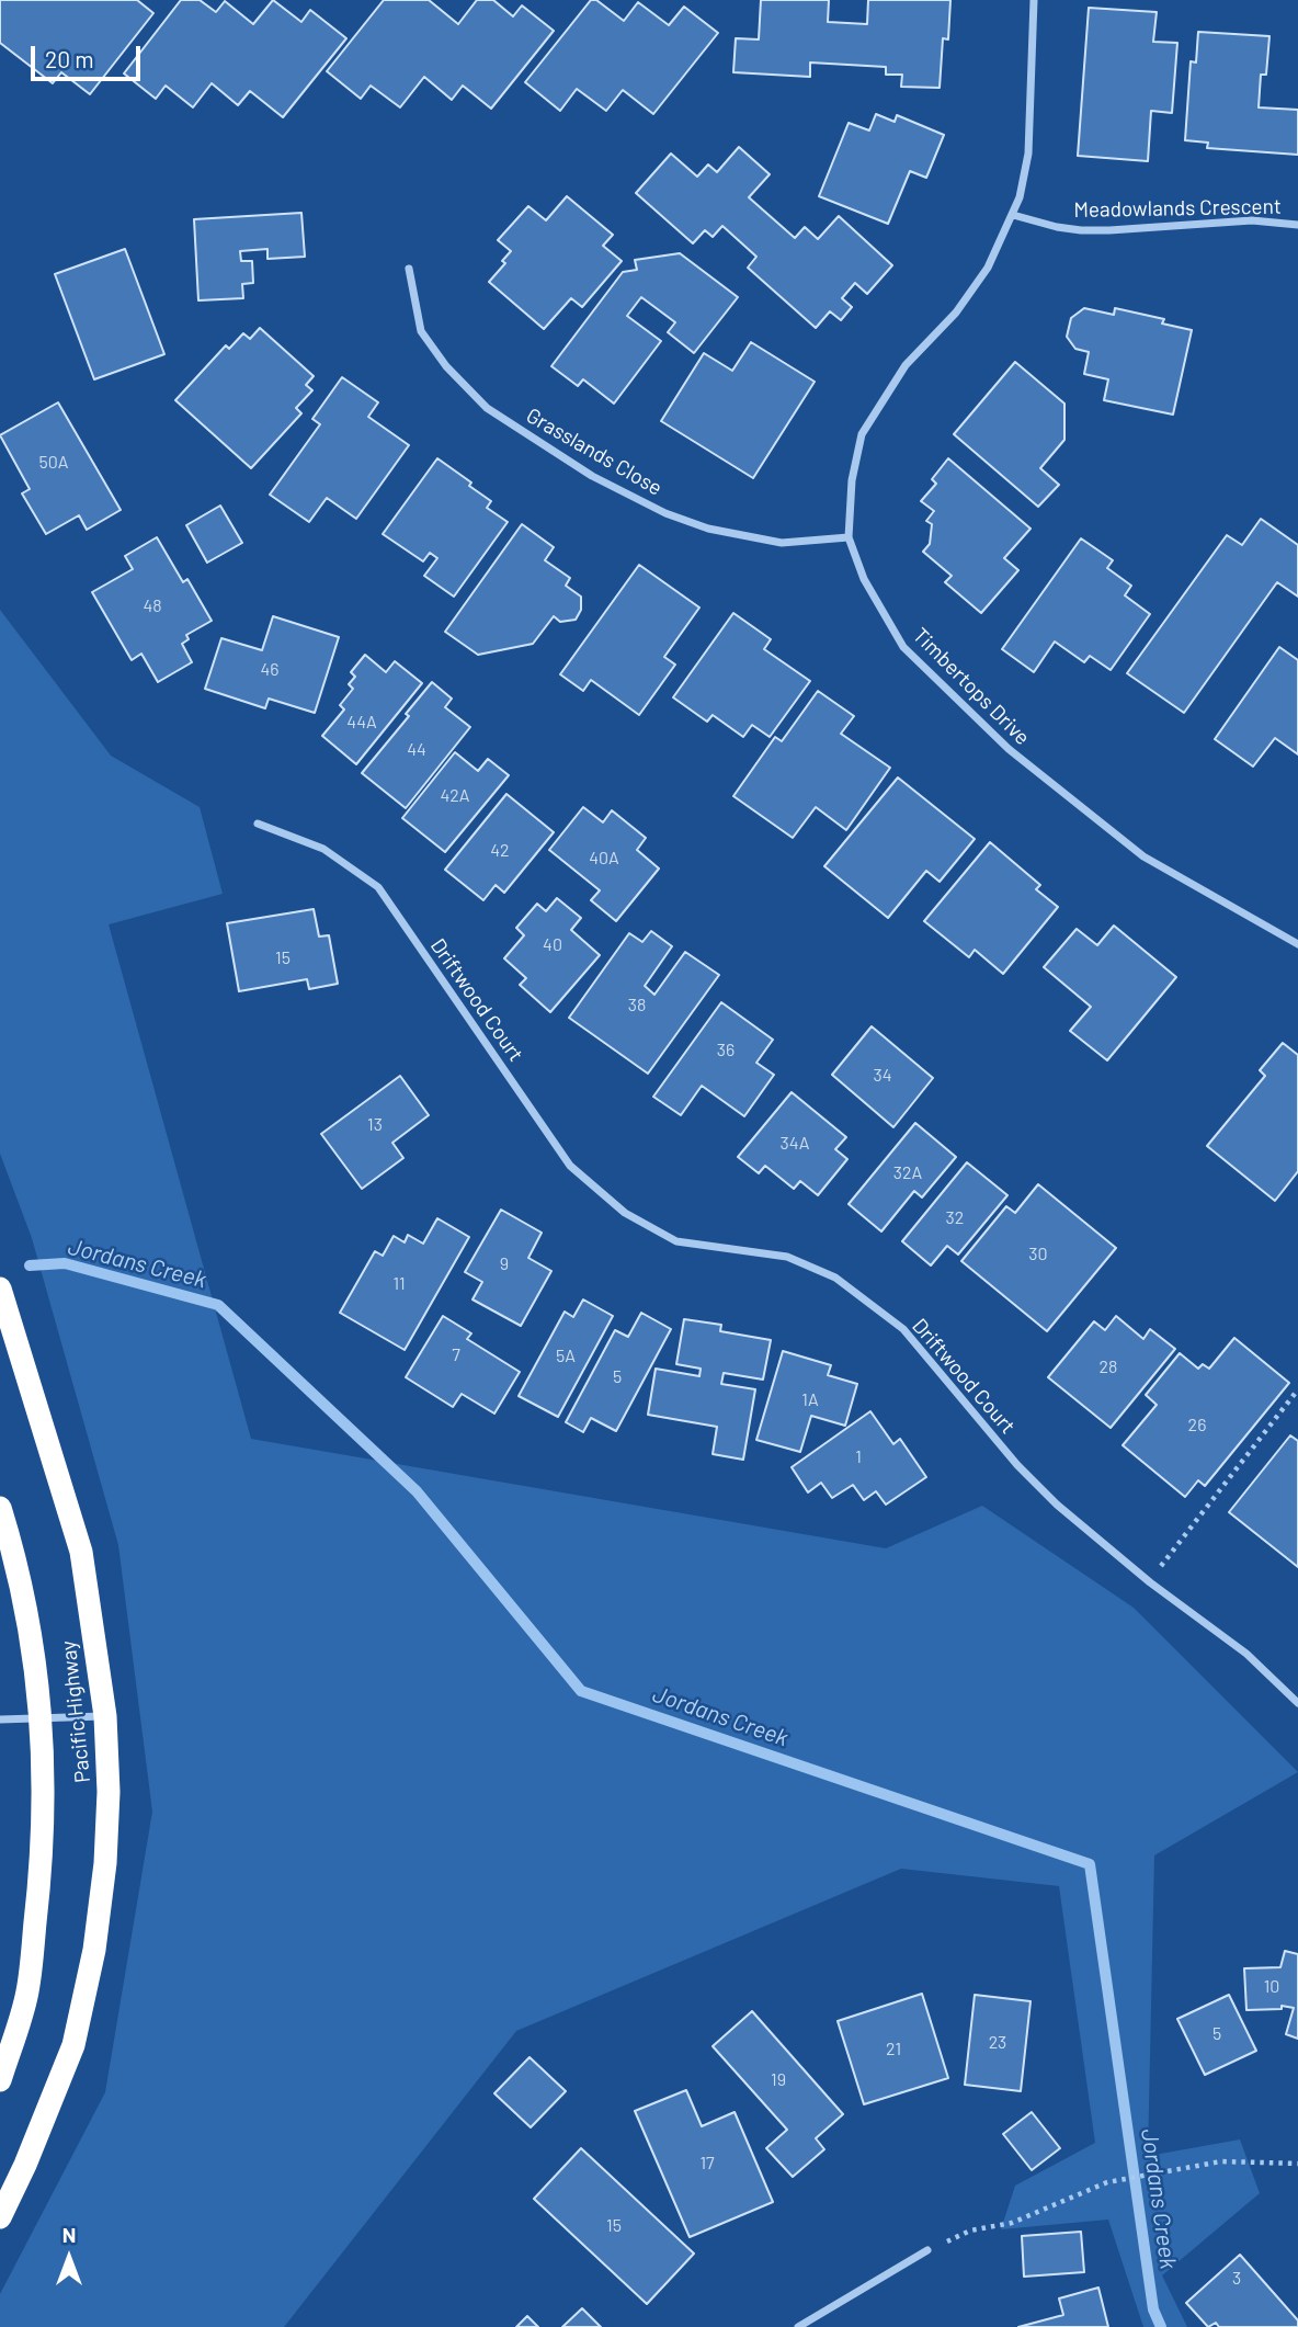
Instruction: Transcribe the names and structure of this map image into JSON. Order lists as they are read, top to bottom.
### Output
{
  "streets": {
    "highway": ["Pacific Highway"],
    "street": [
      "Meadowlands Crescent",
      "Grasslands Close",
      "Timbertops Drive",
      "Driftwood Court"
    ]
  },
  "crossings": [
    ["Meadowlands Crescent", "Timbertops Drive"],
    ["Grasslands Close", "Timbertops Drive"]
  ],
  "water": ["Jordans Creek"],
  "house_numbers": [
    "50A",
    "48",
    "46",
    "44A",
    "44",
    "42A",
    "42",
    "40A",
    "40",
    "15",
    "38",
    "36",
    "34",
    "13",
    "34A",
    "32A",
    "32",
    "30",
    "9",
    "11",
    "7",
    "5A",
    "28",
    "5",
    "1A",
    "26",
    "1",
    "10",
    "5",
    "23",
    "21",
    "19",
    "17",
    "15",
    "3"
  ],
  "scale_bar": "20 m",
  "north": "top"
}
